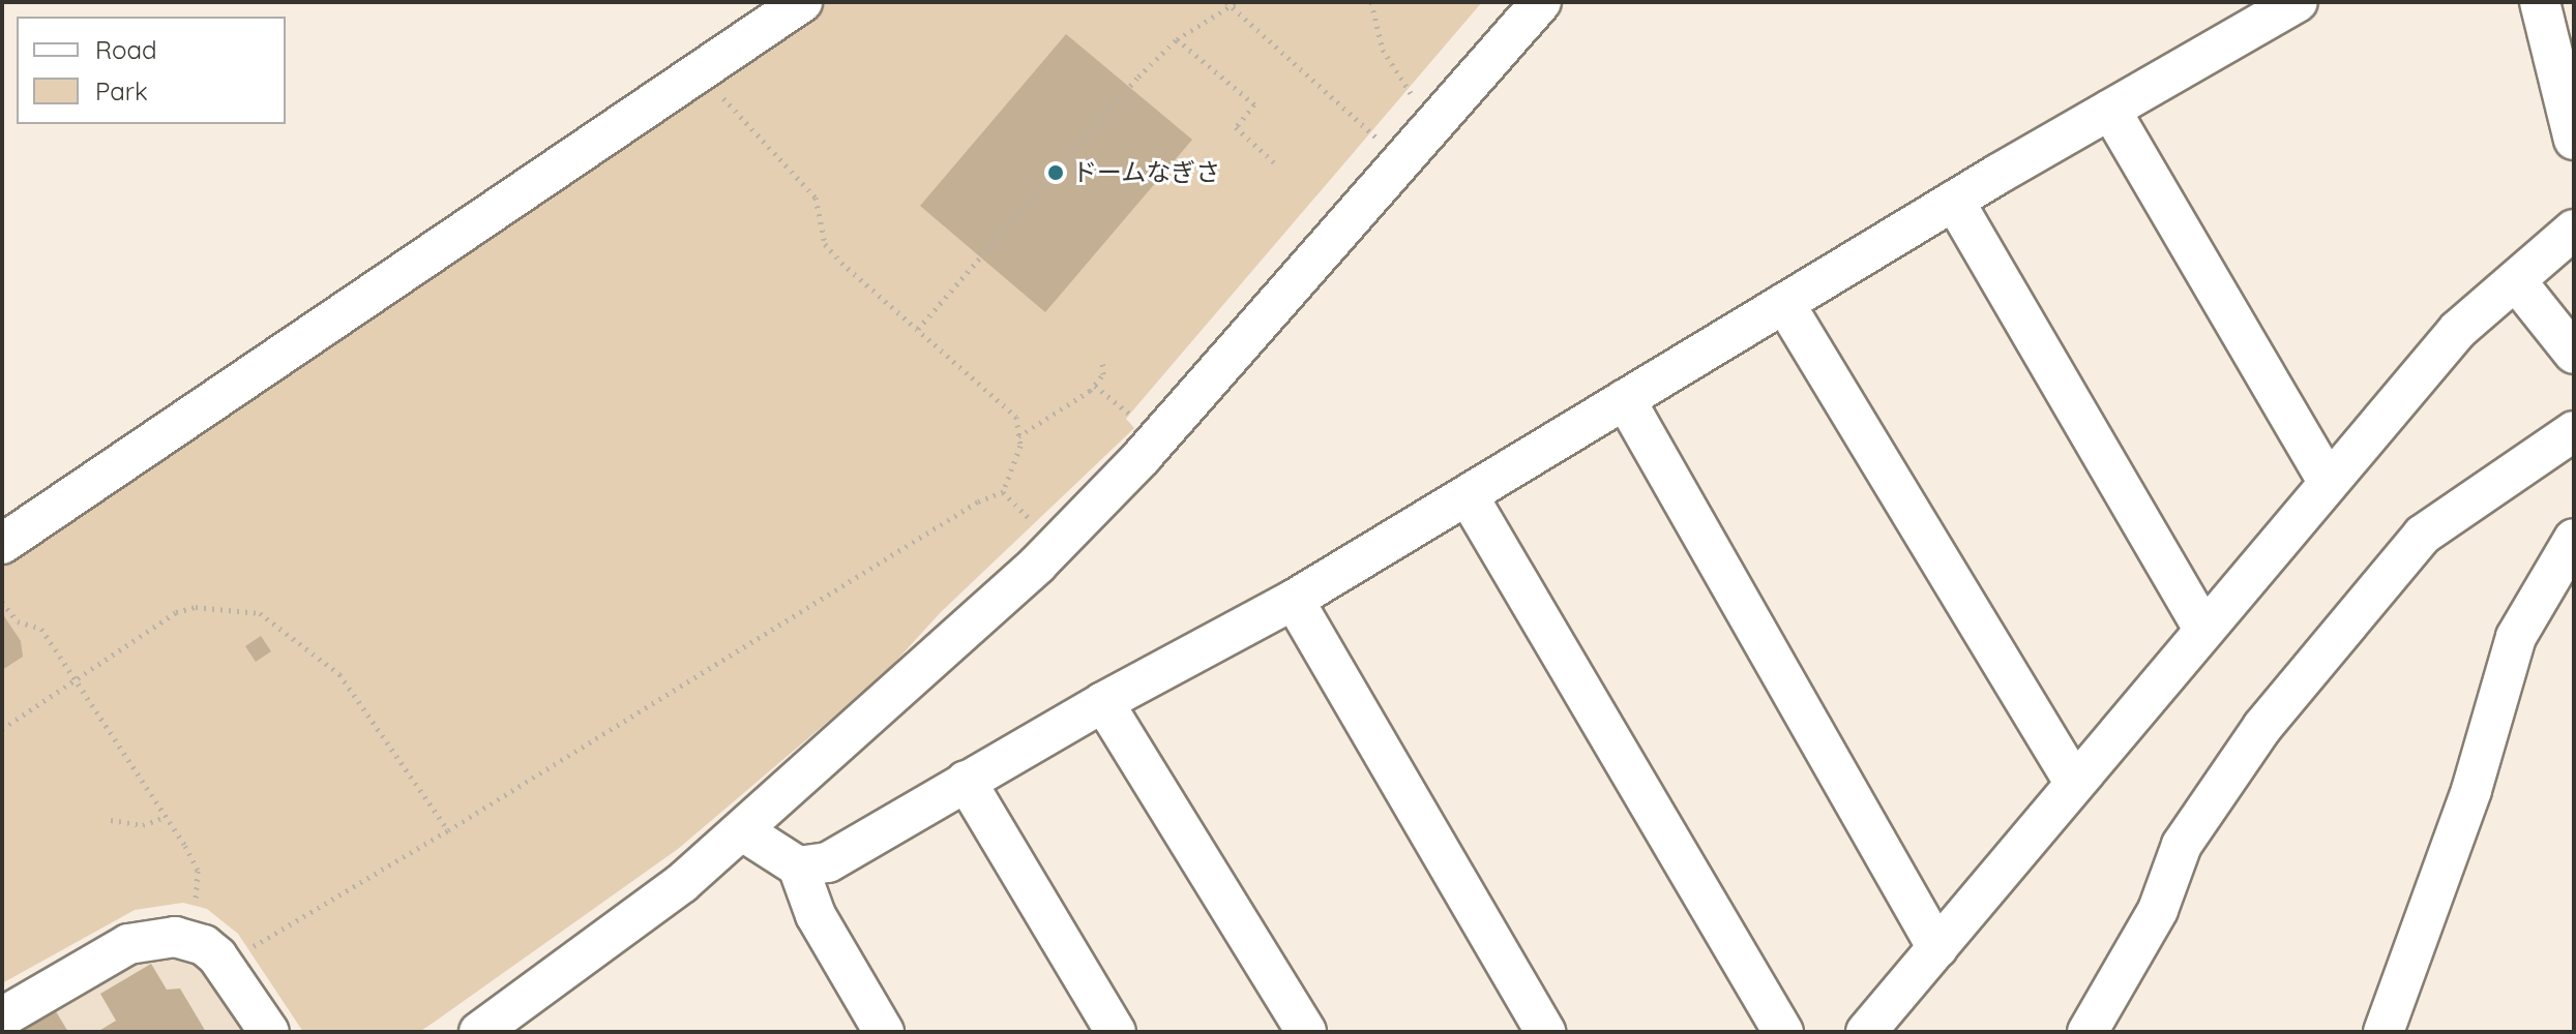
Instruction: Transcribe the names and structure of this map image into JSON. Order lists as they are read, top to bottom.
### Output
{
  "places": ["ドームなぎさ"],
  "legend": ["Road", "Park"]
}
